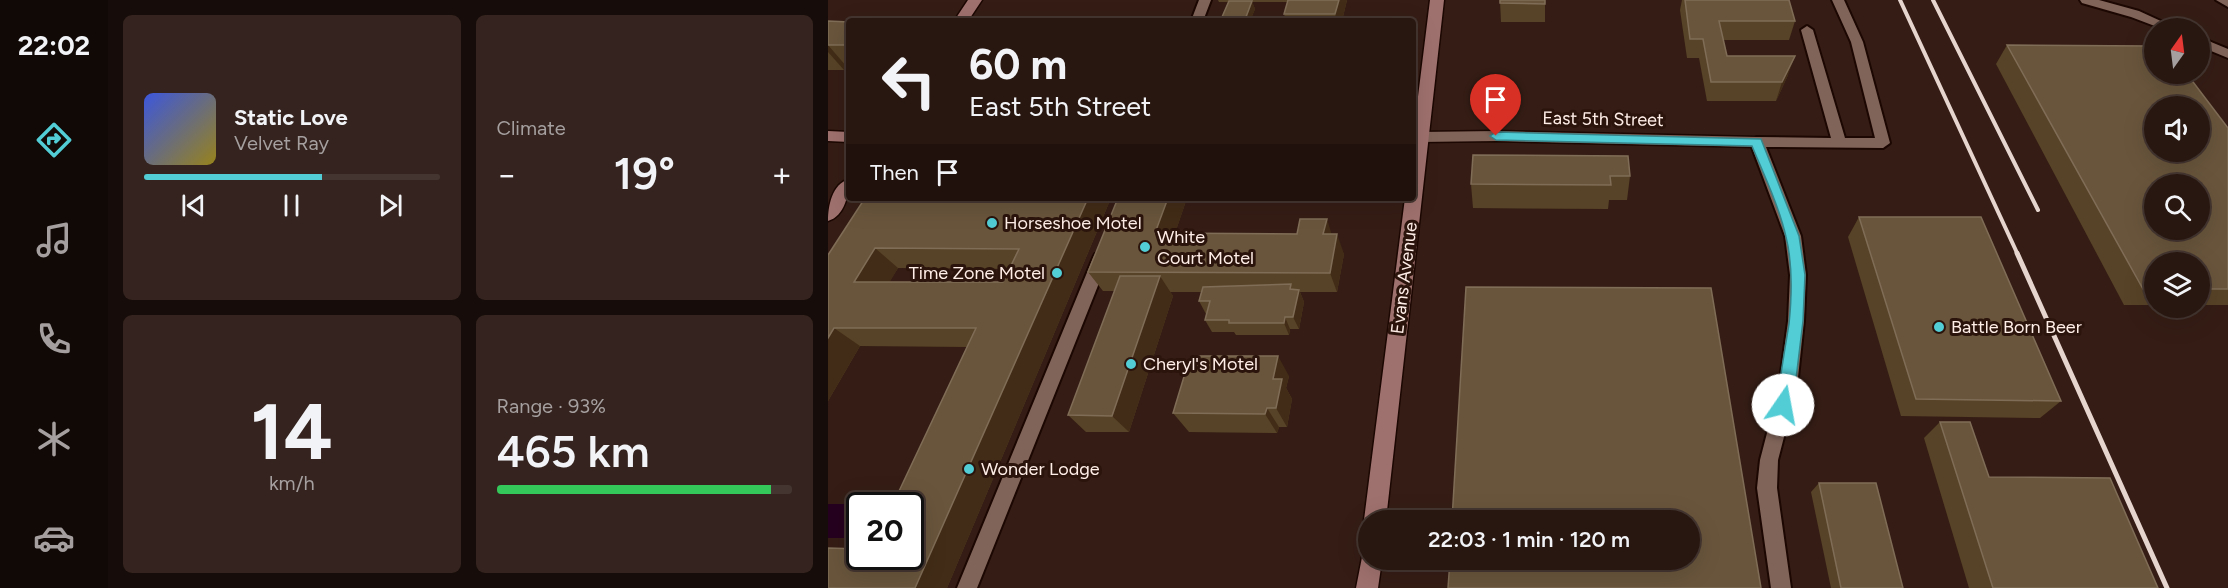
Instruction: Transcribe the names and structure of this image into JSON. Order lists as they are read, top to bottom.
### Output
{
  "streets": {
    "street": ["East 5th Street", "Evans Avenue"]
  },
  "crossings": [
    ["East 5th Street", "Evans Avenue"]
  ],
  "places": [
    "Horseshoe Motel",
    "White Court Motel",
    "Time Zone Motel",
    "Battle Born Beer",
    "Cheryl's Motel",
    "Wonder Lodge"
  ],
  "north": "top",
  "page": {
    "tabs": "22:02",
    "tile": [
      "Climate",
      ["14", "km/h"],
      ["Range · 93%", "465 km"]
    ],
    "turn": ["60 m", "East 5th Street"],
    "song": ["Static Love", "Velvet Ray"],
    "then": "Then",
    "heat": ["−", "19°", "+"],
    "limit": "20",
    "trip": "22:03 · 1 min · 120 m"
  }
}
